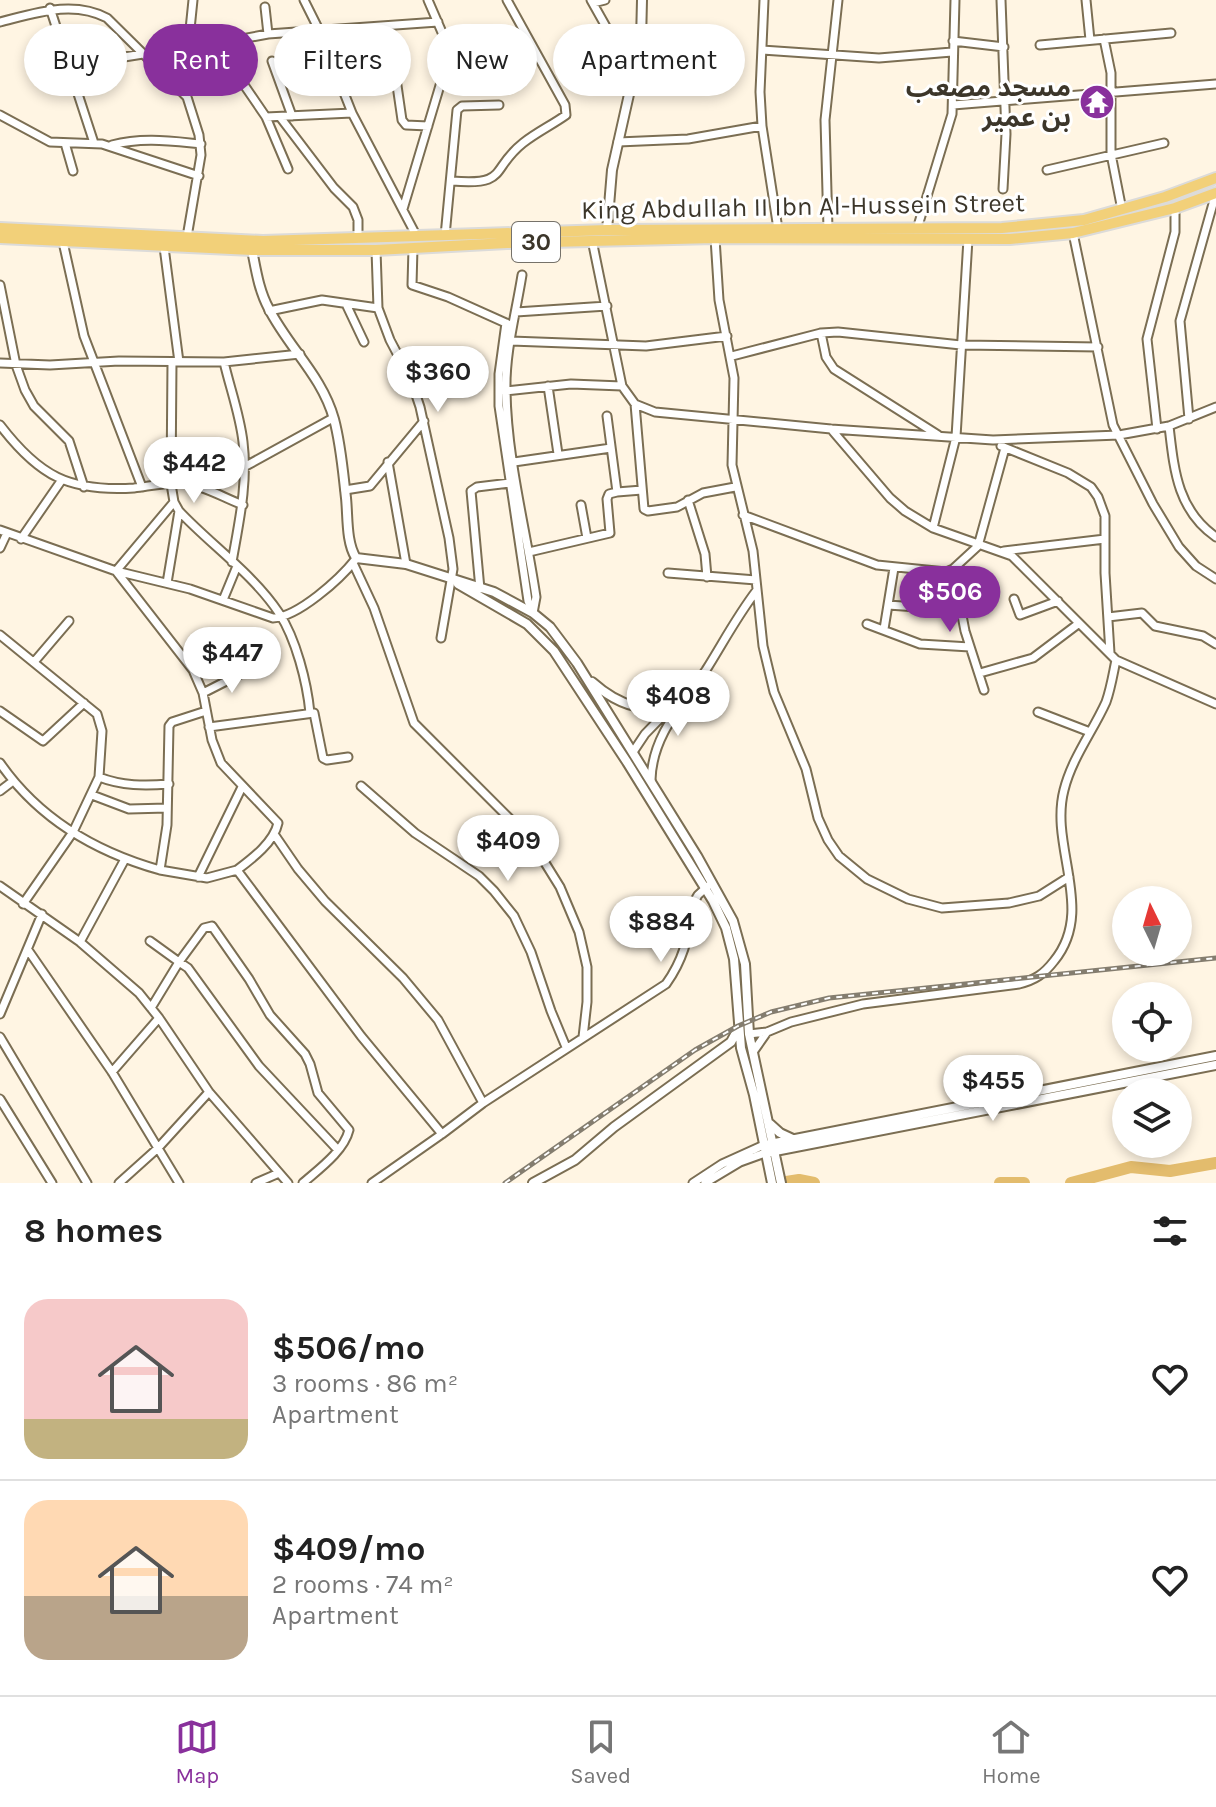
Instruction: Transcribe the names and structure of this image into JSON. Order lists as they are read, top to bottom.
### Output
{
  "streets": {
    "main road": ["King Abdullah II Ibn Al-Hussein Street", "30"]
  },
  "places": {
    "temple": ["مسجد مصعب بن عمير"]
  },
  "north": "top",
  "page": {
    "chip": [
      "Buy",
      "Rent",
      "Filters",
      "New",
      "Apartment"
    ],
    "price": [
      "$360",
      "$442",
      "$506",
      "$447",
      "$408",
      "$409",
      "$884",
      "$455"
    ],
    "heading": "8 homes",
    "list": [
      {
        "name": "$506/mo",
        "note": "3 rooms · 86 m² · Apartment"
      },
      {
        "name": "$409/mo",
        "note": "2 rooms · 74 m² · Apartment"
      }
    ],
    "tabs": ["Map", "Saved", "Home"]
  }
}
